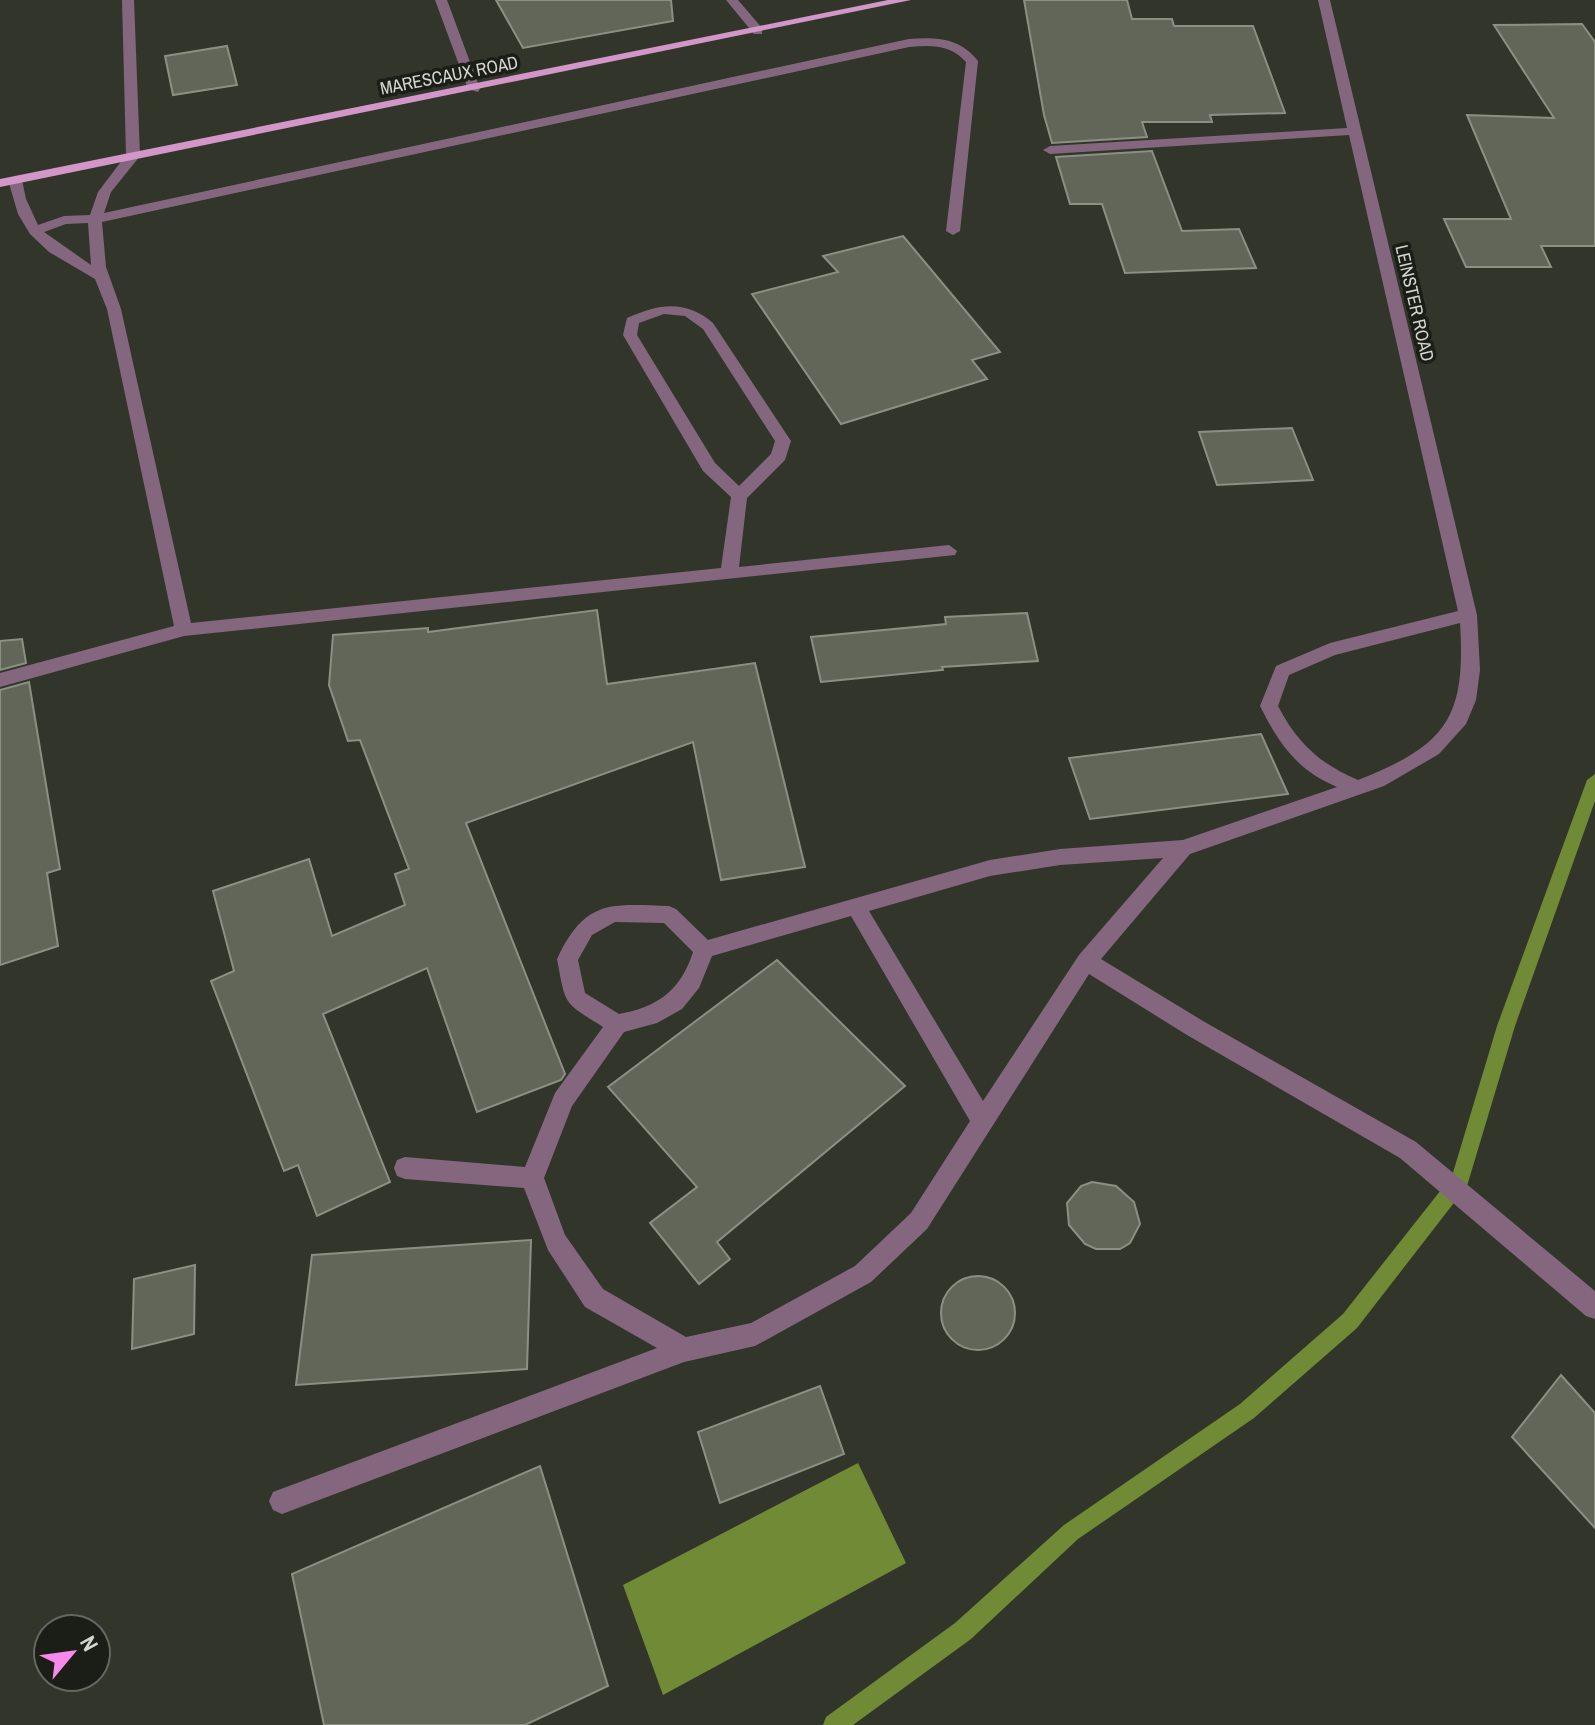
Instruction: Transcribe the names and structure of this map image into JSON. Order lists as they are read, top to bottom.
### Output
{
  "streets": {
    "main road": ["MARESCAUX ROAD"],
    "street": ["LEINSTER ROAD"]
  },
  "north": "top right"
}
